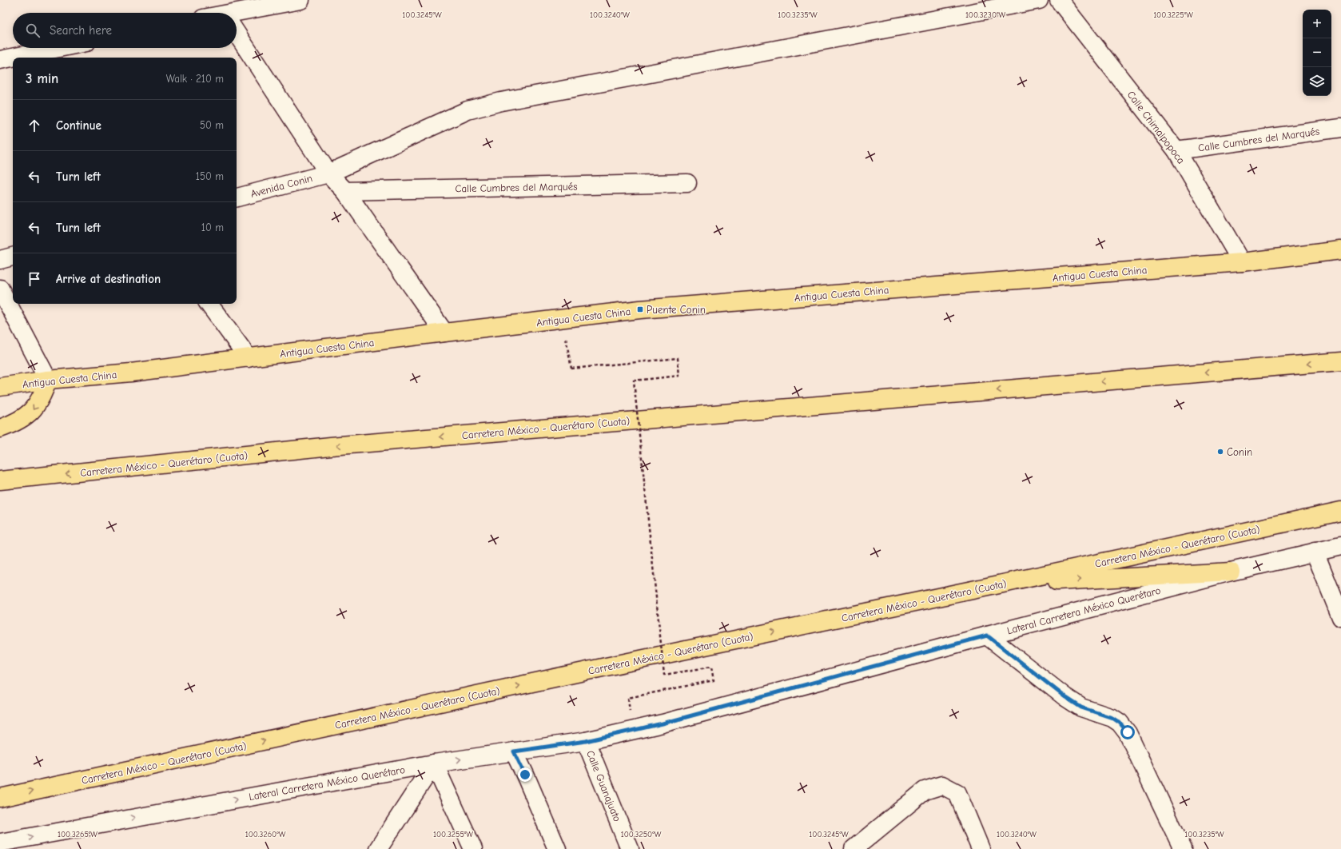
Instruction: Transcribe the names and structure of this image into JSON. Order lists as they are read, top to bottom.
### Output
{
  "streets": {
    "main road": ["Antigua Cuesta China", "Carretera México - Querétaro (Cuota)"],
    "street": [
      "Calle Chimalpopoca",
      "Calle Cumbres del Marqués",
      "Avenida Conin",
      "Lateral Carretera México Querétaro",
      "Calle Guanajuato"
    ]
  },
  "crossings": [
    ["Calle Chimalpopoca", "Calle Cumbres del Marqués"],
    ["Calle Chimalpopoca", "Antigua Cuesta China"],
    ["Lateral Carretera México Querétaro", "Calle Guanajuato"]
  ],
  "one_way": ["Lateral Carretera México Querétaro"],
  "places": {
    "transit": ["Puente Conin"],
    "other": ["Conin"]
  },
  "page": {
    "map_buttons": ["+", "−"],
    "search": "Search here",
    "heading": ["3 min", "Walk · 210 m"],
    "list": [
      ["Continue", "50 m"],
      ["Turn left", "150 m"],
      ["Turn left", "10 m"],
      "Arrive at destination"
    ]
  },
  "coordinates": [
    "100.3235°W",
    "100.3245°W",
    "100.3240°W",
    "100.3230°W",
    "100.3225°W",
    "100.3265°W",
    "100.3260°W",
    "100.3255°W",
    "100.3250°W"
  ]
}
